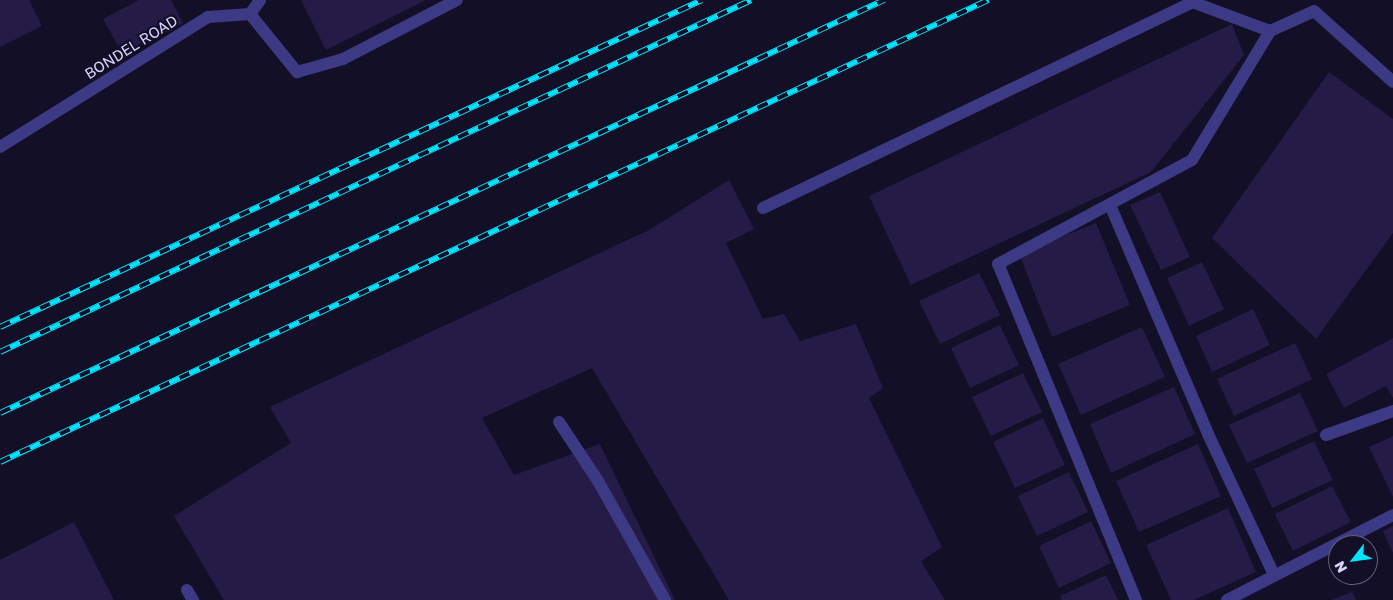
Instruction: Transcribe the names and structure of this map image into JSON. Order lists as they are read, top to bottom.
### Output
{
  "streets": {
    "street": ["BONDEL ROAD"]
  },
  "north": "bottom left"
}
